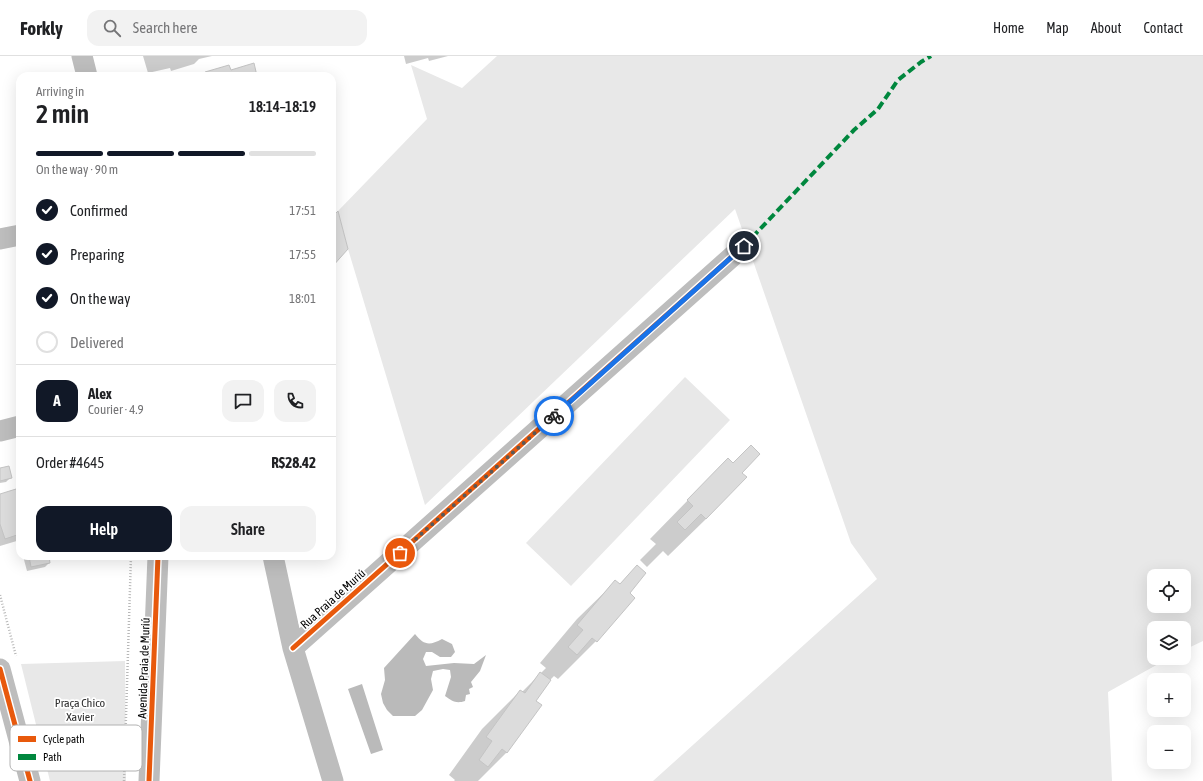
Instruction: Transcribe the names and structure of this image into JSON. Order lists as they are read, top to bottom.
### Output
{
  "streets": {
    "street": ["Rua Praia de Muriú", "Avenida Praia de Muriú"]
  },
  "parks": ["Praça Chico Xavier"],
  "legend": ["Cycle path", "Path"],
  "page": {
    "header": "Forkly",
    "search": "Search here",
    "nav": [
      "Home",
      "Map",
      "About",
      "Contact"
    ],
    "heading": ["2 min", "Arriving in", "18:14–18:19"],
    "panel": [
      "Alex",
      "Courier · 4.9",
      "Order #4645",
      "R$28.42"
    ],
    "bar": "On the way · 90 m",
    "list": [
      ["Confirmed", "17:51"],
      ["Preparing", "17:55"],
      ["On the way", "18:01"],
      "Delivered"
    ],
    "round": "A",
    "buttons": ["Help", "Share"],
    "map_buttons": ["+", "−"]
  }
}
